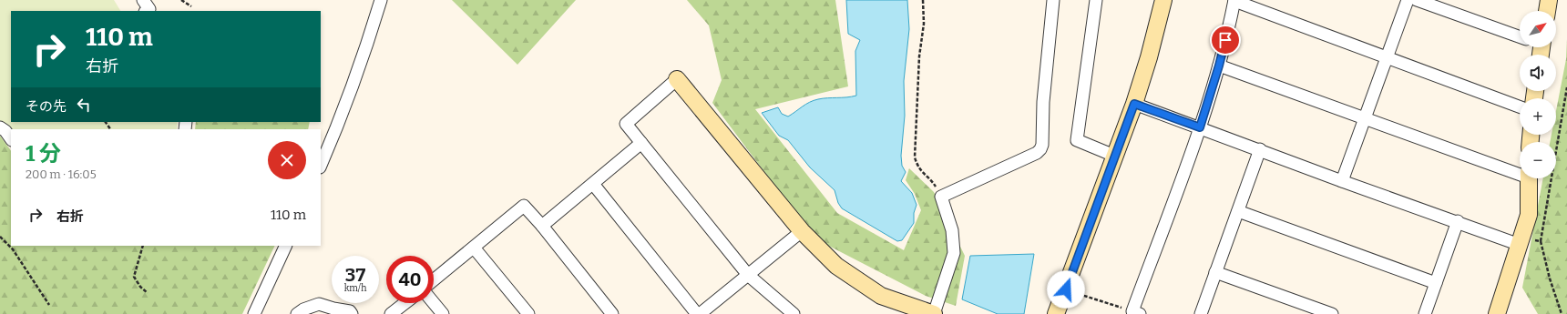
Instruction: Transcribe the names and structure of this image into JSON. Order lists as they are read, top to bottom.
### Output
{
  "north": "top right",
  "page": {
    "map_buttons": ["+", "−"],
    "turn": ["110 m", "右折"],
    "then": "その先",
    "heading": ["1 分", "200 m · 16:05"],
    "list": [
      {
        "name": "右折",
        "value": "110 m"
      }
    ],
    "speed": "37 km/h",
    "limit": "40"
  }
}
